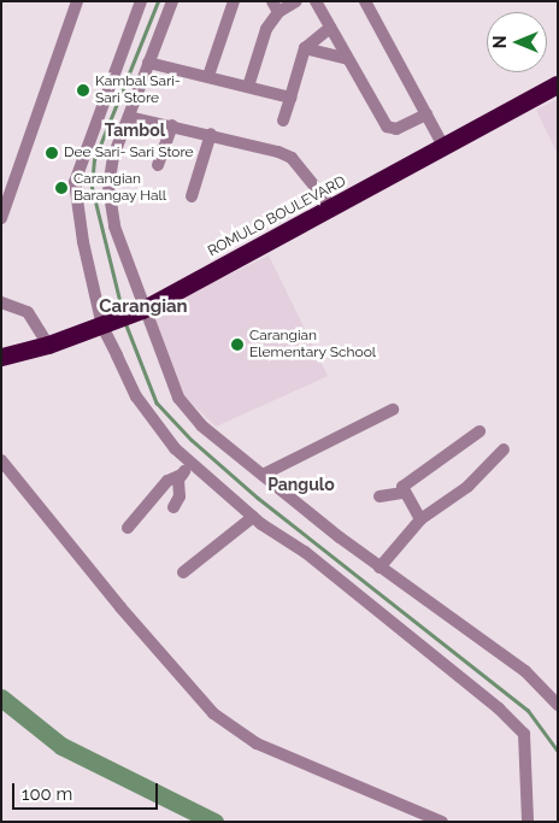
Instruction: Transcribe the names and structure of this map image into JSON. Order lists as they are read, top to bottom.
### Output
{
  "streets": {
    "highway": ["ROMULO BOULEVARD"]
  },
  "districts": ["Tambol", "Carangian", "Pangulo"],
  "places": [
    "Kambal Sari- Sari Store",
    "Dee Sari- Sari Store",
    "Carangian Barangay Hall",
    "Carangian Elementary School"
  ],
  "scale_bar": "100 m",
  "north": "left"
}
